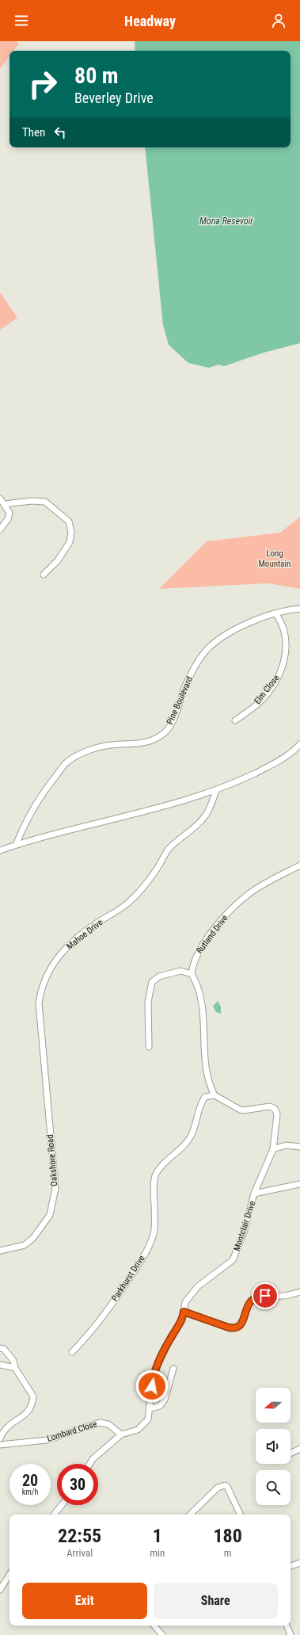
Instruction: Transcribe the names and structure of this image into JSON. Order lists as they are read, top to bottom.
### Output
{
  "streets": {
    "street": [
      "Elm Close",
      "Pine Boulevard",
      "Mahoe Drive",
      "Rutland Drive",
      "Oakshore Road",
      "Montclair Drive",
      "Parkhurst Drive",
      "Lombard Close"
    ]
  },
  "crossings": [
    ["Elm Close", "Pine Boulevard"],
    ["Mahoe Drive", "Oakshore Road"],
    ["Montclair Drive", "Lombard Close"]
  ],
  "water": ["Mona Resevoir"],
  "parks": ["Long Mountain"],
  "north": "left",
  "page": {
    "header": "Headway",
    "turn": ["80 m", "Beverley Drive"],
    "then": "Then",
    "speed": "20 km/h",
    "limit": "30",
    "eta": [
      "22:55",
      "Arrival",
      "1",
      "min",
      "180",
      "m"
    ],
    "buttons": ["Exit", "Share"]
  }
}
